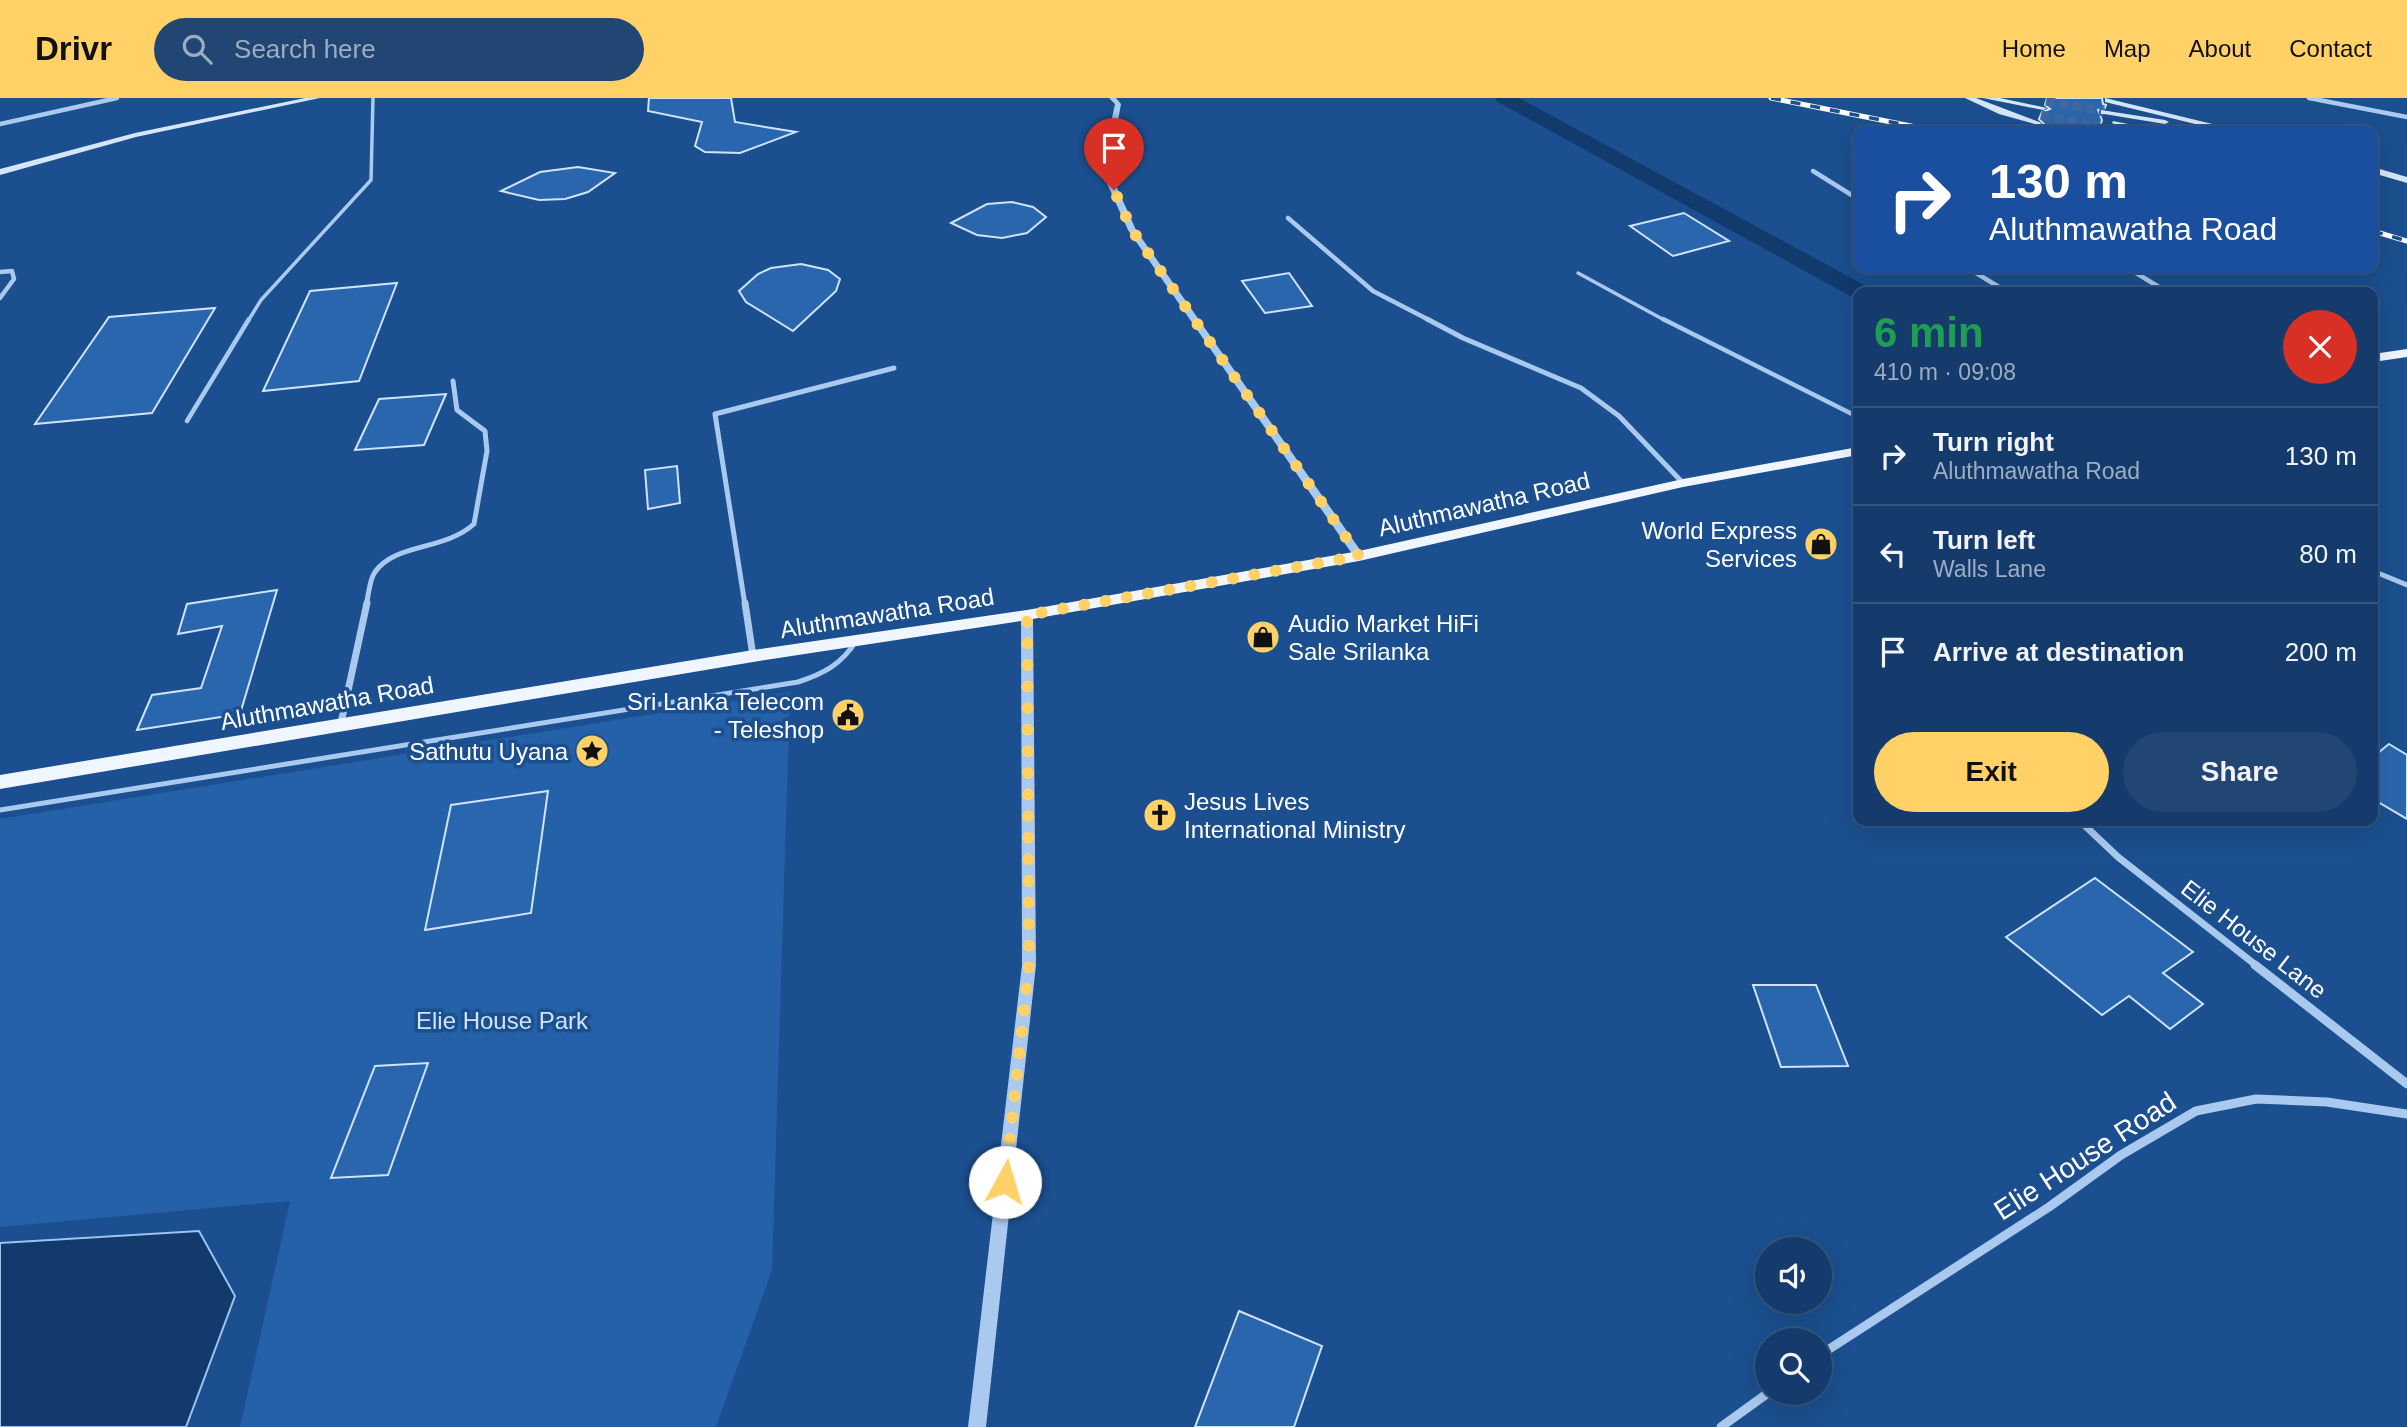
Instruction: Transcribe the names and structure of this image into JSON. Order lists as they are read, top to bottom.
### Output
{
  "streets": {
    "main road": ["Aluthmawatha Road"],
    "street": ["Elie House Lane", "Elie House Road"]
  },
  "parks": ["Elie House Park"],
  "places": {
    "shop": ["World Express Services", "Audio Market HiFi Sale Srilanka"],
    "public building": ["Sri Lanka Telecom - Teleshop"],
    "place": ["Sathutu Uyana"],
    "church": ["Jesus Lives International Ministry"]
  },
  "page": {
    "header": "Drivr",
    "search": "Search here",
    "nav": [
      "Home",
      "Map",
      "About",
      "Contact"
    ],
    "turn": ["130 m", "Aluthmawatha Road"],
    "heading": ["6 min", "410 m · 09:08"],
    "list": [
      {
        "name": "Turn right",
        "note": "Aluthmawatha Road",
        "value": "130 m"
      },
      {
        "name": "Turn left",
        "note": "Walls Lane",
        "value": "80 m"
      },
      {
        "name": "Arrive at destination",
        "value": "200 m"
      }
    ],
    "buttons": ["Exit", "Share"]
  }
}
